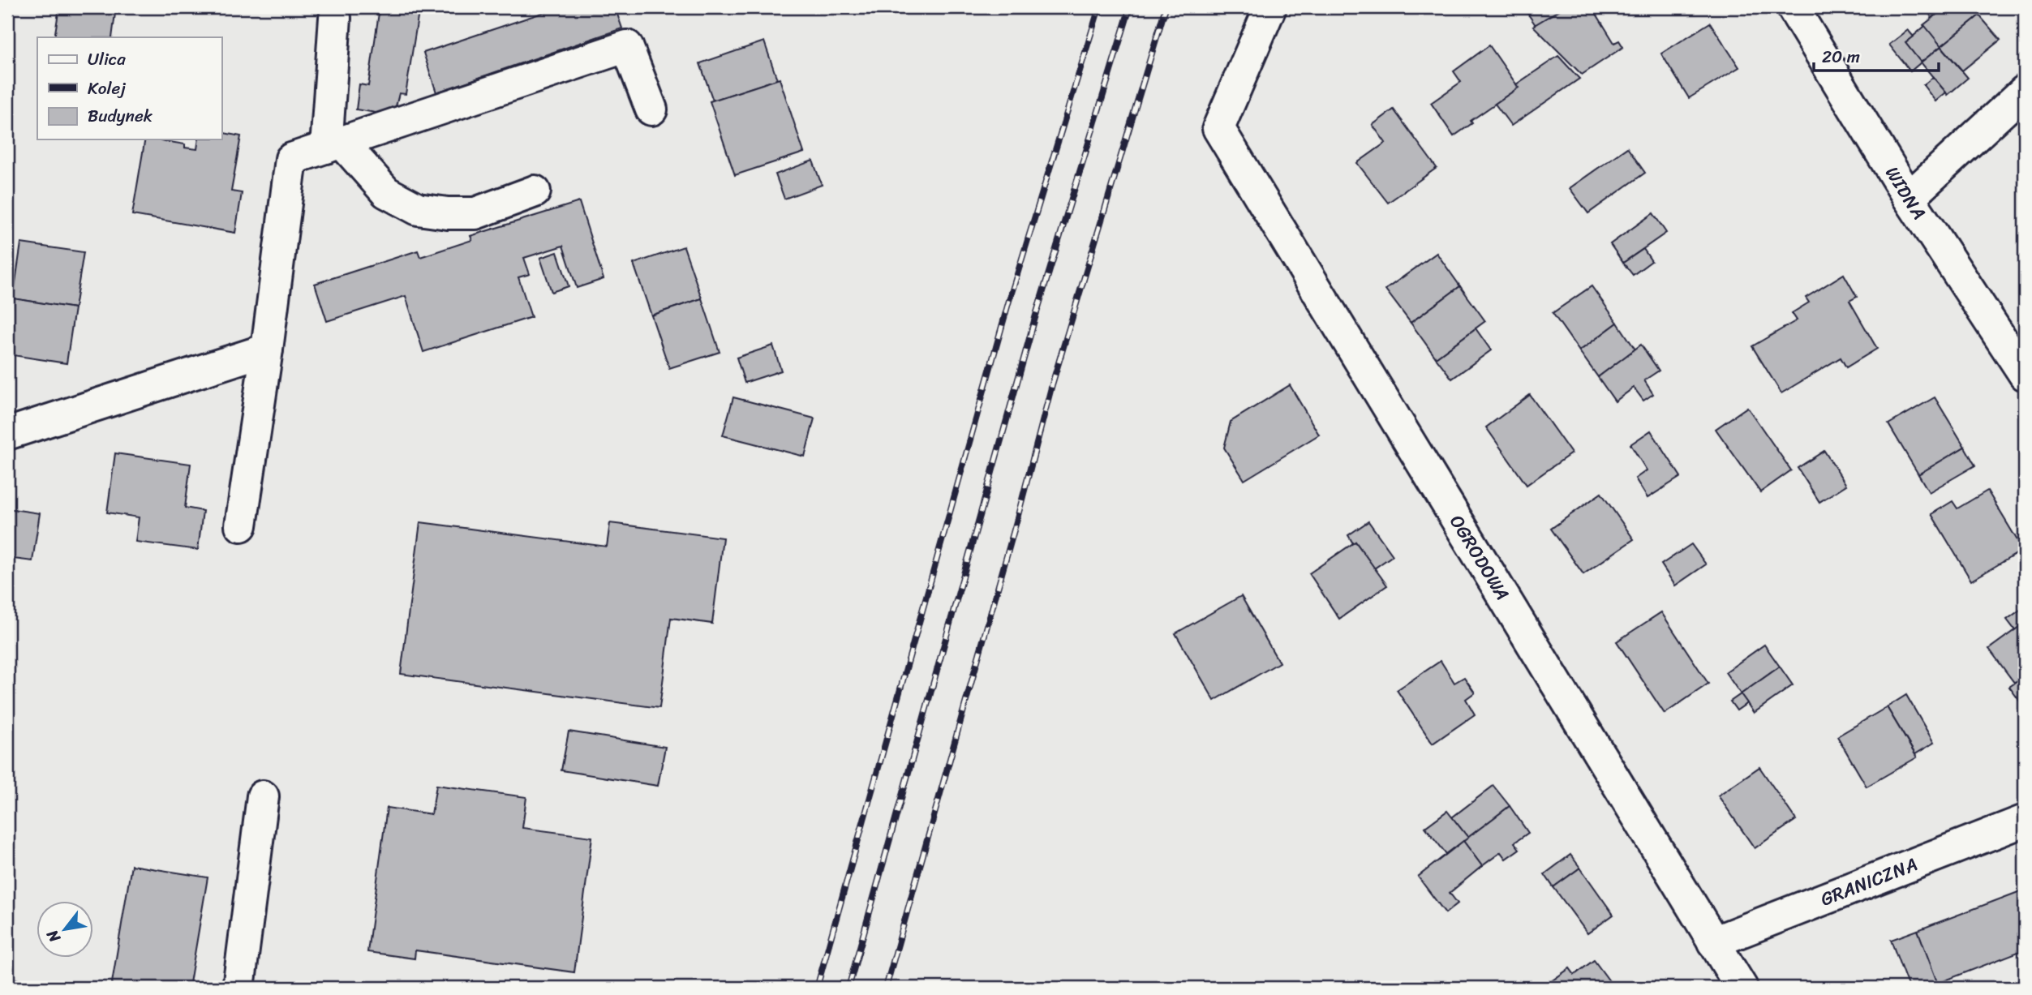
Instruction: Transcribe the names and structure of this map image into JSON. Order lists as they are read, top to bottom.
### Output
{
  "streets": {
    "street": ["WIDNA", "OGRODOWA", "GRANICZNA"]
  },
  "crossings": [
    ["OGRODOWA", "GRANICZNA"]
  ],
  "legend": ["Ulica", "Kolej", "Budynek"],
  "scale_bar": "20 m",
  "north": "bottom left"
}
